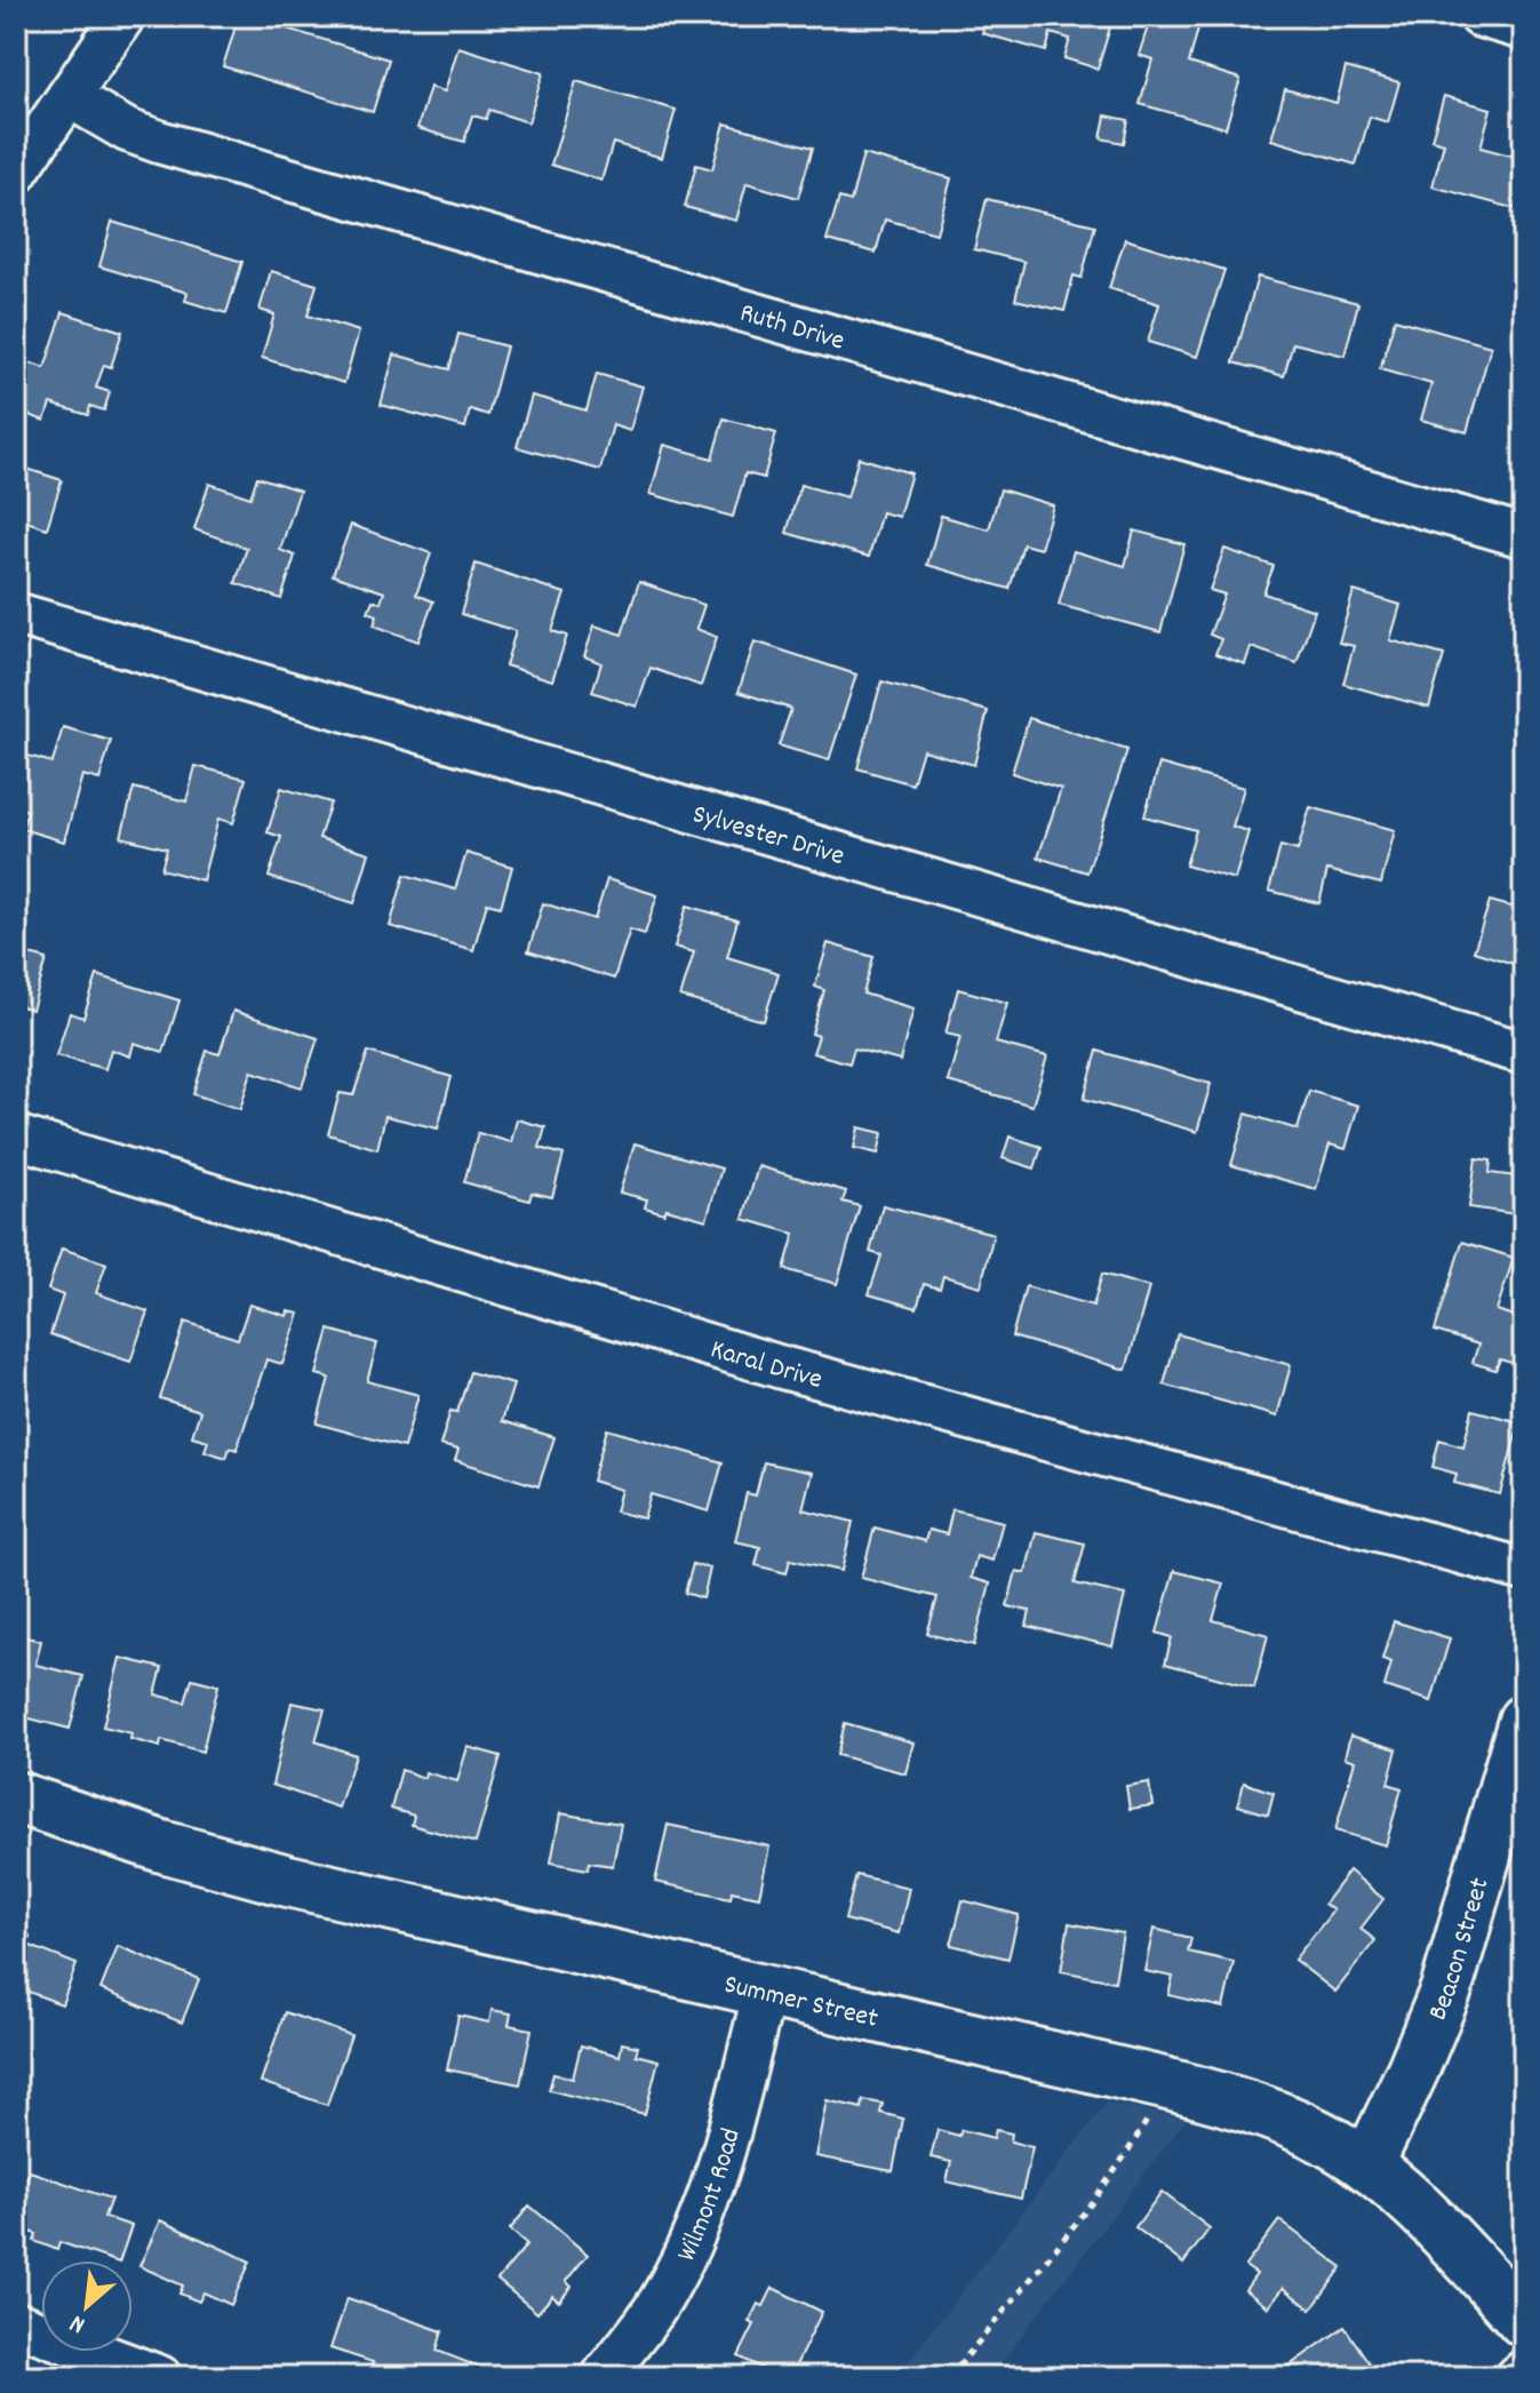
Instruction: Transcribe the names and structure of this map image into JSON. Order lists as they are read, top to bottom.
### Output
{
  "streets": {
    "street": [
      "Ruth Drive",
      "Sylvester Drive",
      "Karal Drive",
      "Beacon Street",
      "Summer Street",
      "Wilmont Road"
    ]
  },
  "crossings": [
    ["Beacon Street", "Summer Street"],
    ["Summer Street", "Wilmont Road"]
  ],
  "north": "bottom left"
}
